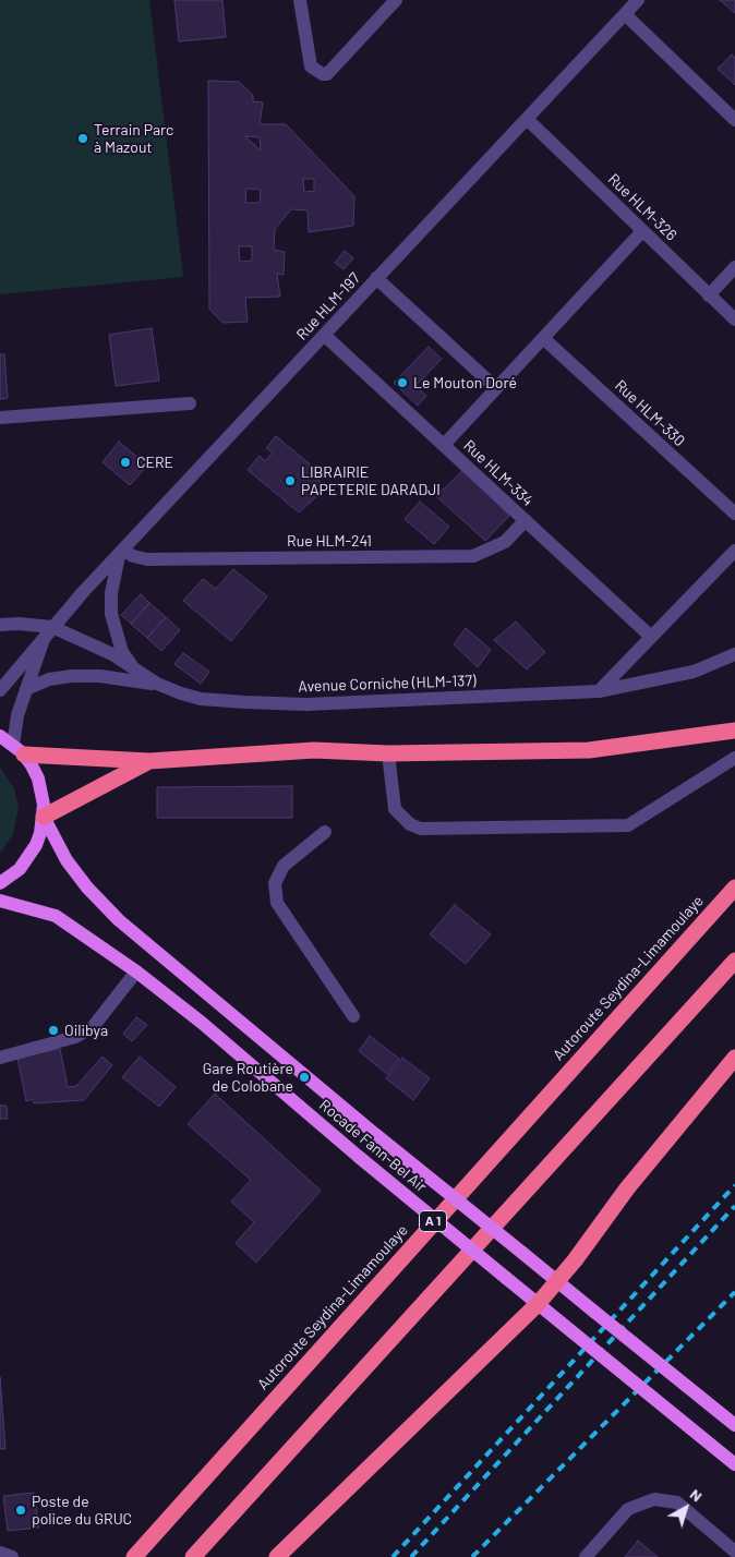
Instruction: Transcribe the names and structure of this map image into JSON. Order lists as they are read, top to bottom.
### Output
{
  "streets": {
    "highway": ["Autoroute Seydina-Limamoulaye", "A 1"],
    "main road": ["Rocade Fann-Bel Air"],
    "street": [
      "Rue HLM-326",
      "Rue HLM-197",
      "Rue HLM-330",
      "Rue HLM-334",
      "Rue HLM-241",
      "Avenue Corniche (HLM-137)"
    ]
  },
  "crossings": [
    ["Rue HLM-326", "Rue HLM-197"],
    ["Rue HLM-197", "Rue HLM-334"],
    ["Rue HLM-197", "Rue HLM-241"],
    ["Rue HLM-197", "Avenue Corniche (HLM-137)"],
    ["Rue HLM-334", "Rue HLM-241"]
  ],
  "places": [
    "Terrain Parc à Mazout",
    "Le Mouton Doré",
    "CERE",
    "LIBRAIRIE PAPETERIE DARADJI",
    "Oilibya",
    "Gare Routière de Colobane",
    "Poste de police du GRUC"
  ],
  "north": "top right"
}
